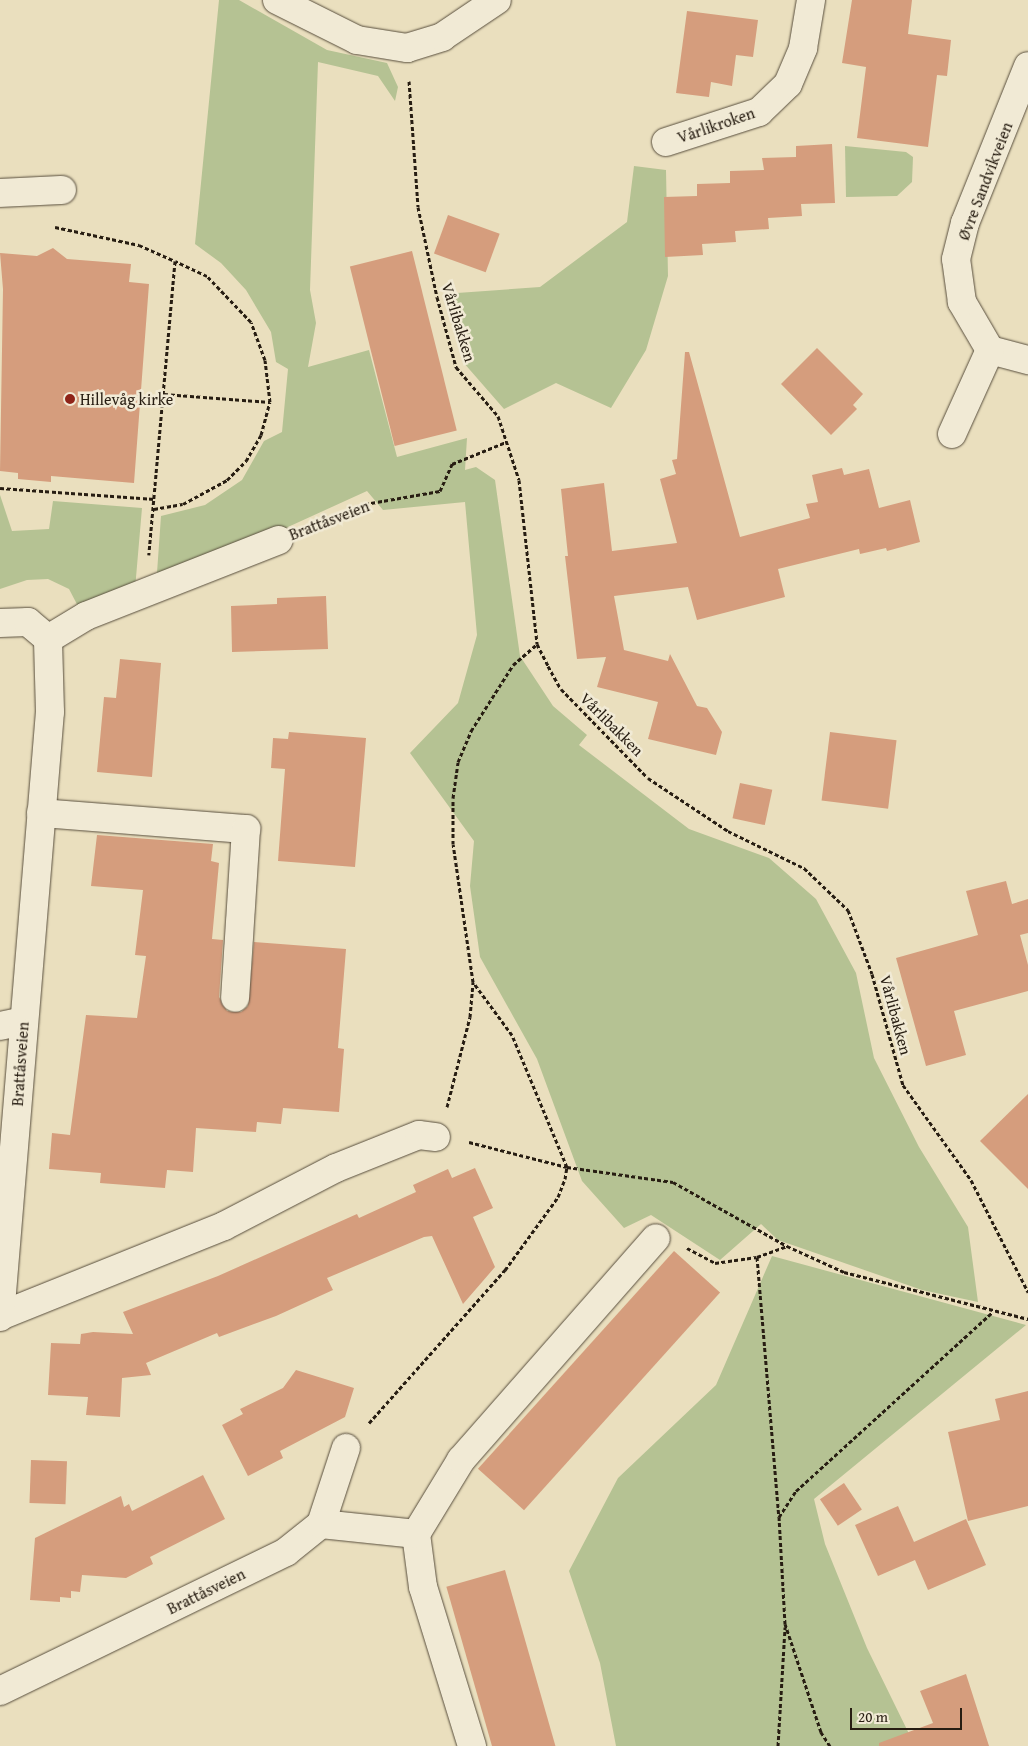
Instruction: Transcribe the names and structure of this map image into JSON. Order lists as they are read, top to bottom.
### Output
{
  "streets": {
    "street": ["Vårlikroken", "Øvre Sandvikveien", "Brattåsveien"],
    "path": ["Vårlibakken"]
  },
  "crossings": [
    ["Vårlibakken", "Brattåsveien"]
  ],
  "places": ["Hillevåg kirke"],
  "scale_bar": "20 m"
}
